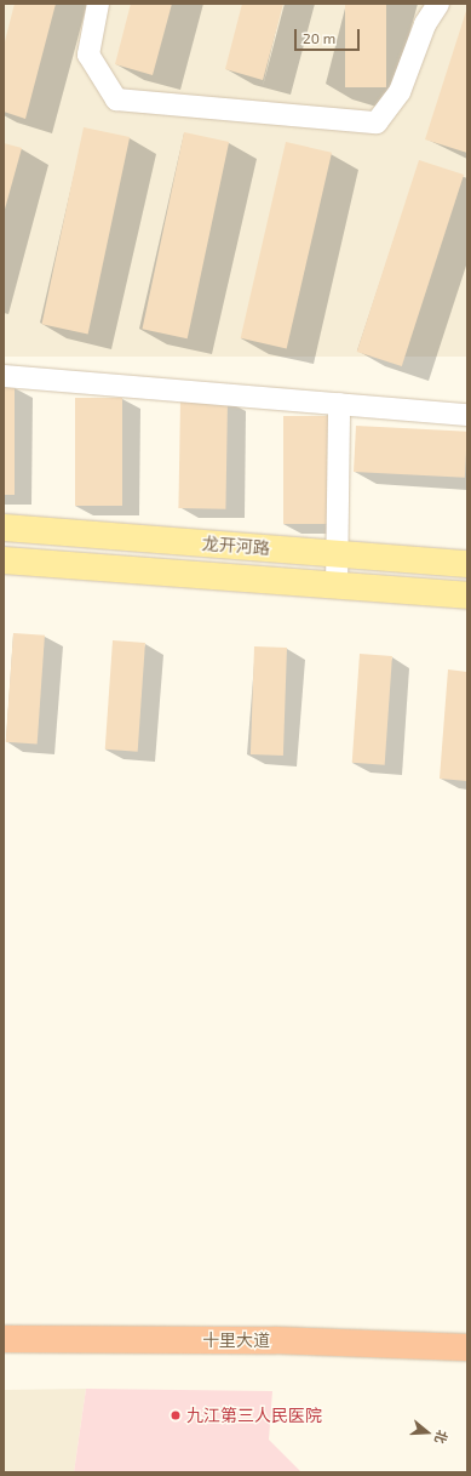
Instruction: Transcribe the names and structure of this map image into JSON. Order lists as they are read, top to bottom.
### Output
{
  "streets": {
    "highway": ["十里大道"],
    "main road": ["龙开河路"]
  },
  "places": ["九江第三人民医院"],
  "scale_bar": "20 m",
  "north": "right"
}
